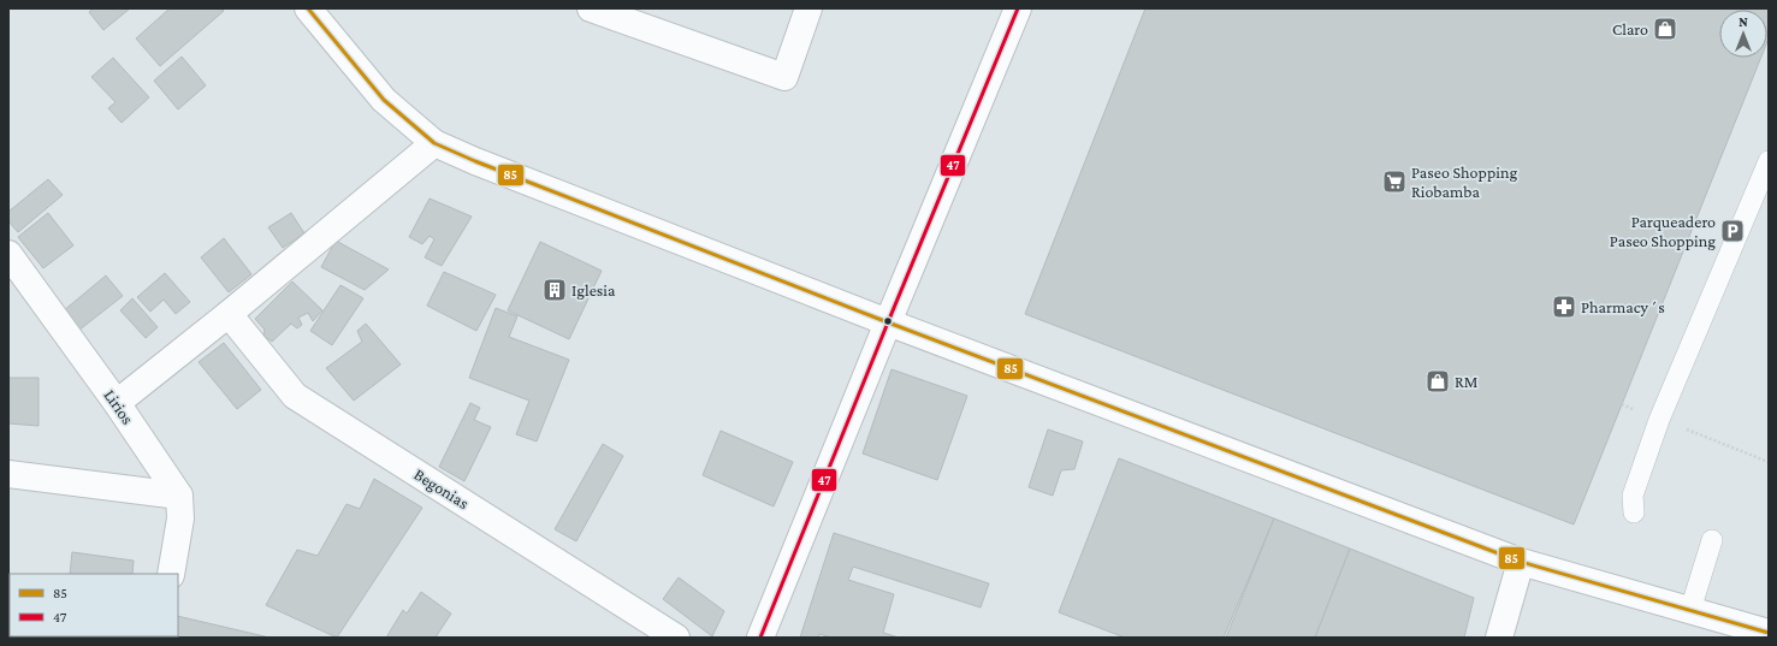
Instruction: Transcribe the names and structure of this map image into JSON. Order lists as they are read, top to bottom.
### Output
{
  "streets": {
    "street": ["Lirios", "Begonias"]
  },
  "places": {
    "shop": ["Claro", "RM"],
    "supermarket": ["Paseo Shopping Riobamba"],
    "parking": ["Parqueadero Paseo Shopping"],
    "building": ["Iglesia"],
    "pharmacy": ["Pharmacy´s"]
  },
  "lines": ["transit line 85", "transit line 47"],
  "legend": ["85", "47"],
  "north": "top"
}
